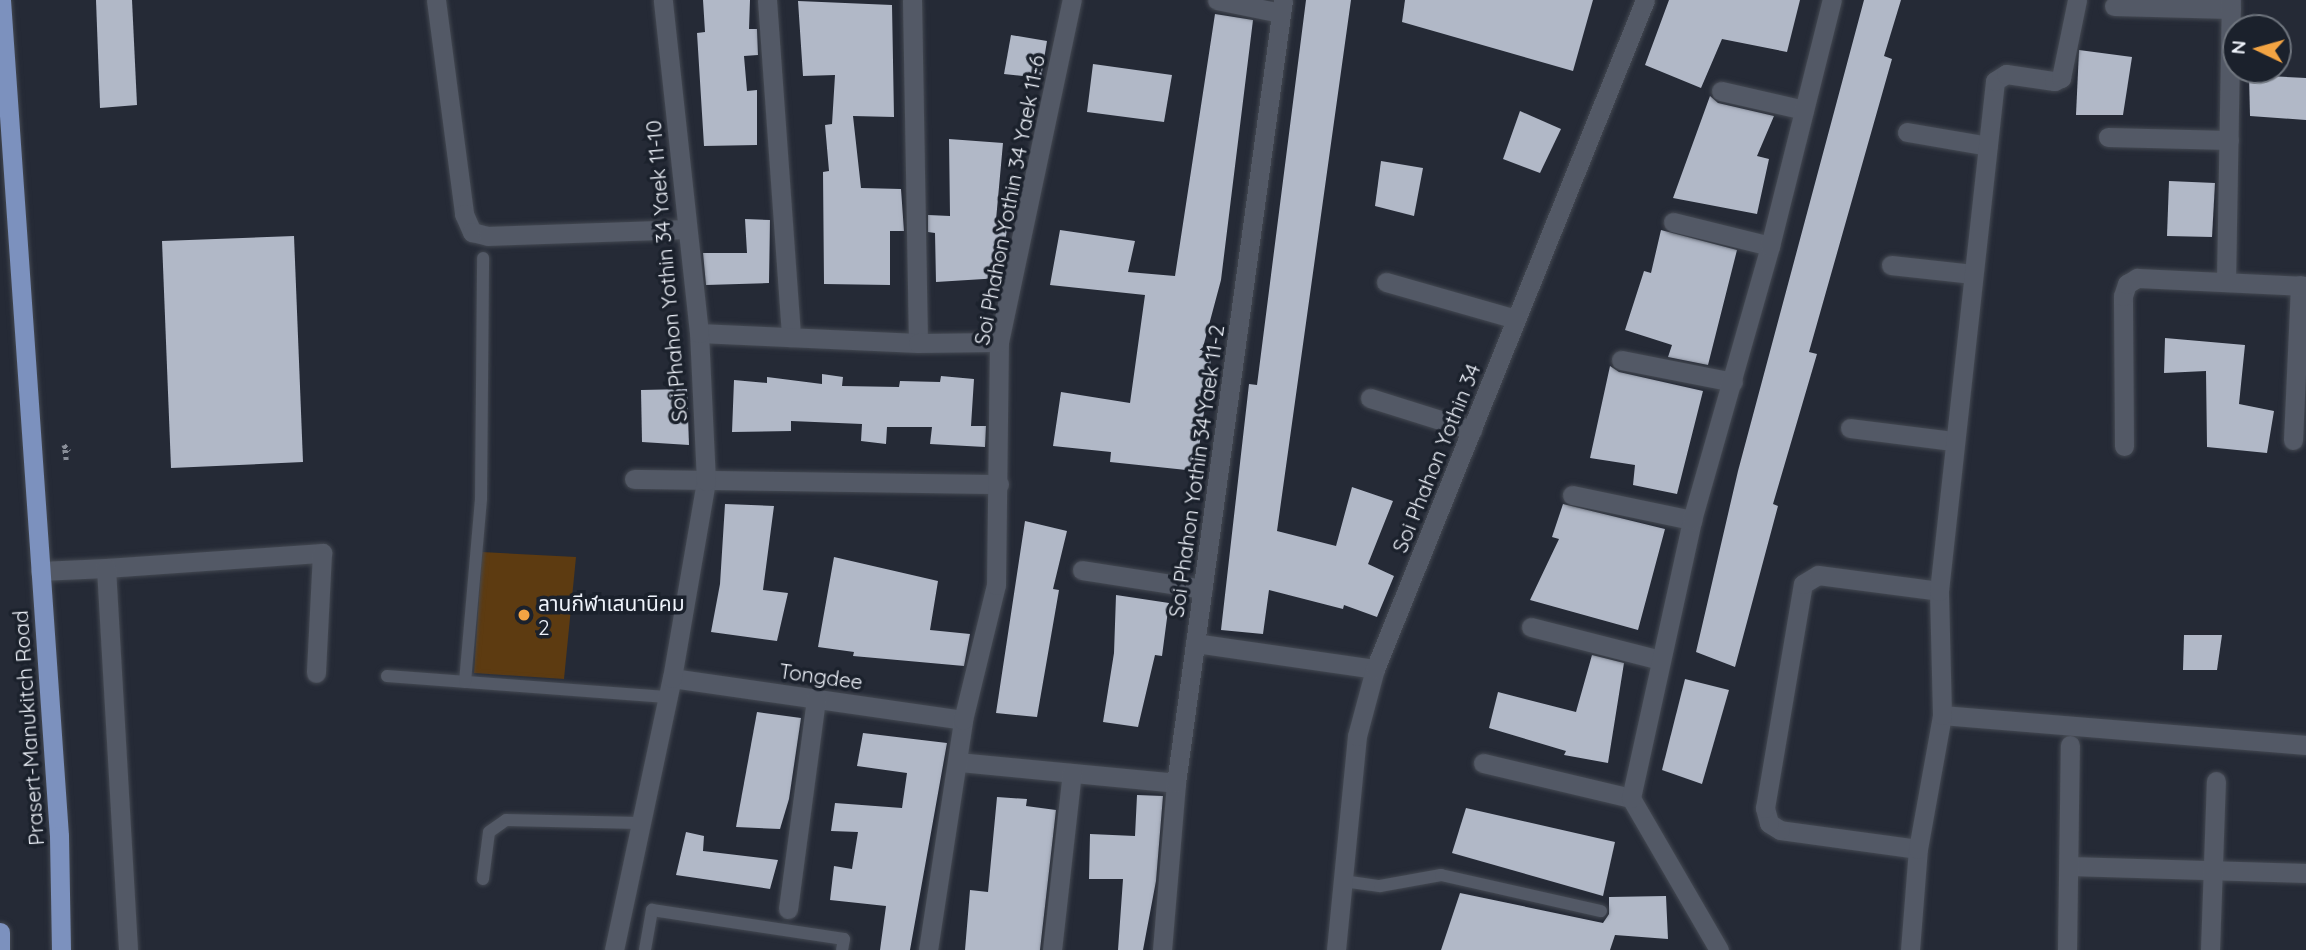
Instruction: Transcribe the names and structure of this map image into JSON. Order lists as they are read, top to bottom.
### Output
{
  "streets": {
    "main road": ["Prasert-Manukitch Road"],
    "street": [
      "Soi Phahon Yothin 34 Yaek 11-6",
      "Soi Phahon Yothin 34 Yaek 11-10",
      "Soi Phahon Yothin 34",
      "Soi Phahon Yothin 34 Yaek 11-2",
      "Tongdee"
    ]
  },
  "crossings": [
    ["Soi Phahon Yothin 34 Yaek 11-6", "Tongdee"],
    ["Soi Phahon Yothin 34 Yaek 11-10", "Tongdee"]
  ],
  "places": ["ลานกีฬาเสนานิคม 2"],
  "north": "left"
}
